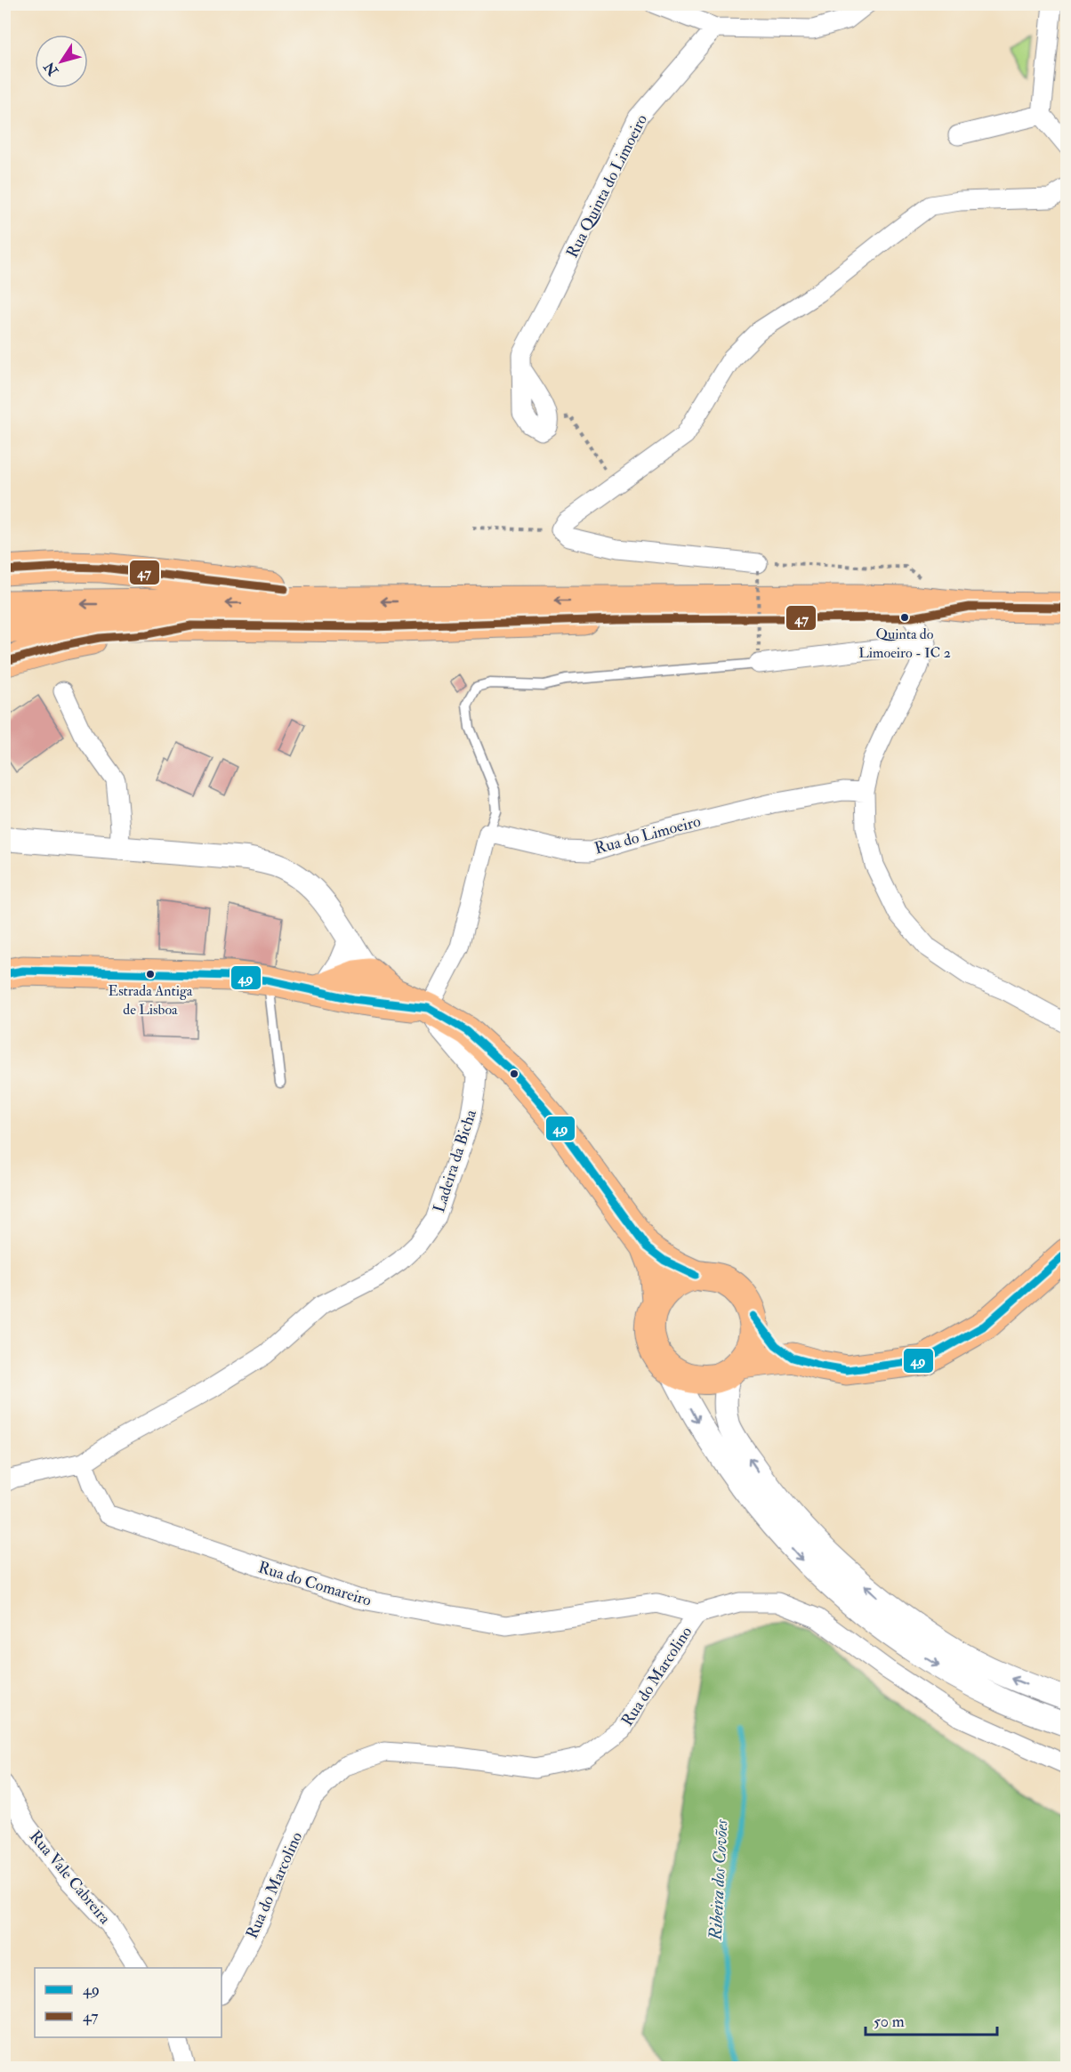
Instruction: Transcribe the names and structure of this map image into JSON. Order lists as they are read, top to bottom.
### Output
{
  "streets": {
    "street": [
      "Rua Quinta do Limoeiro",
      "Rua do Limoeiro",
      "Ladeira da Bicha",
      "Rua do Comareiro",
      "Rua do Marcolino",
      "Rua Vale Cabreira"
    ]
  },
  "crossings": [
    ["Ladeira da Bicha", "Rua do Comareiro"],
    ["Rua do Comareiro", "Rua do Marcolino"]
  ],
  "water": ["Ribeira dos Covões"],
  "places": ["Quinta do Limoeiro - IC 2", "Estrada Antiga de Lisboa"],
  "lines": ["transit line 47", "transit line 49"],
  "legend": ["49", "47"],
  "scale_bar": "50 m",
  "north": "bottom left"
}
